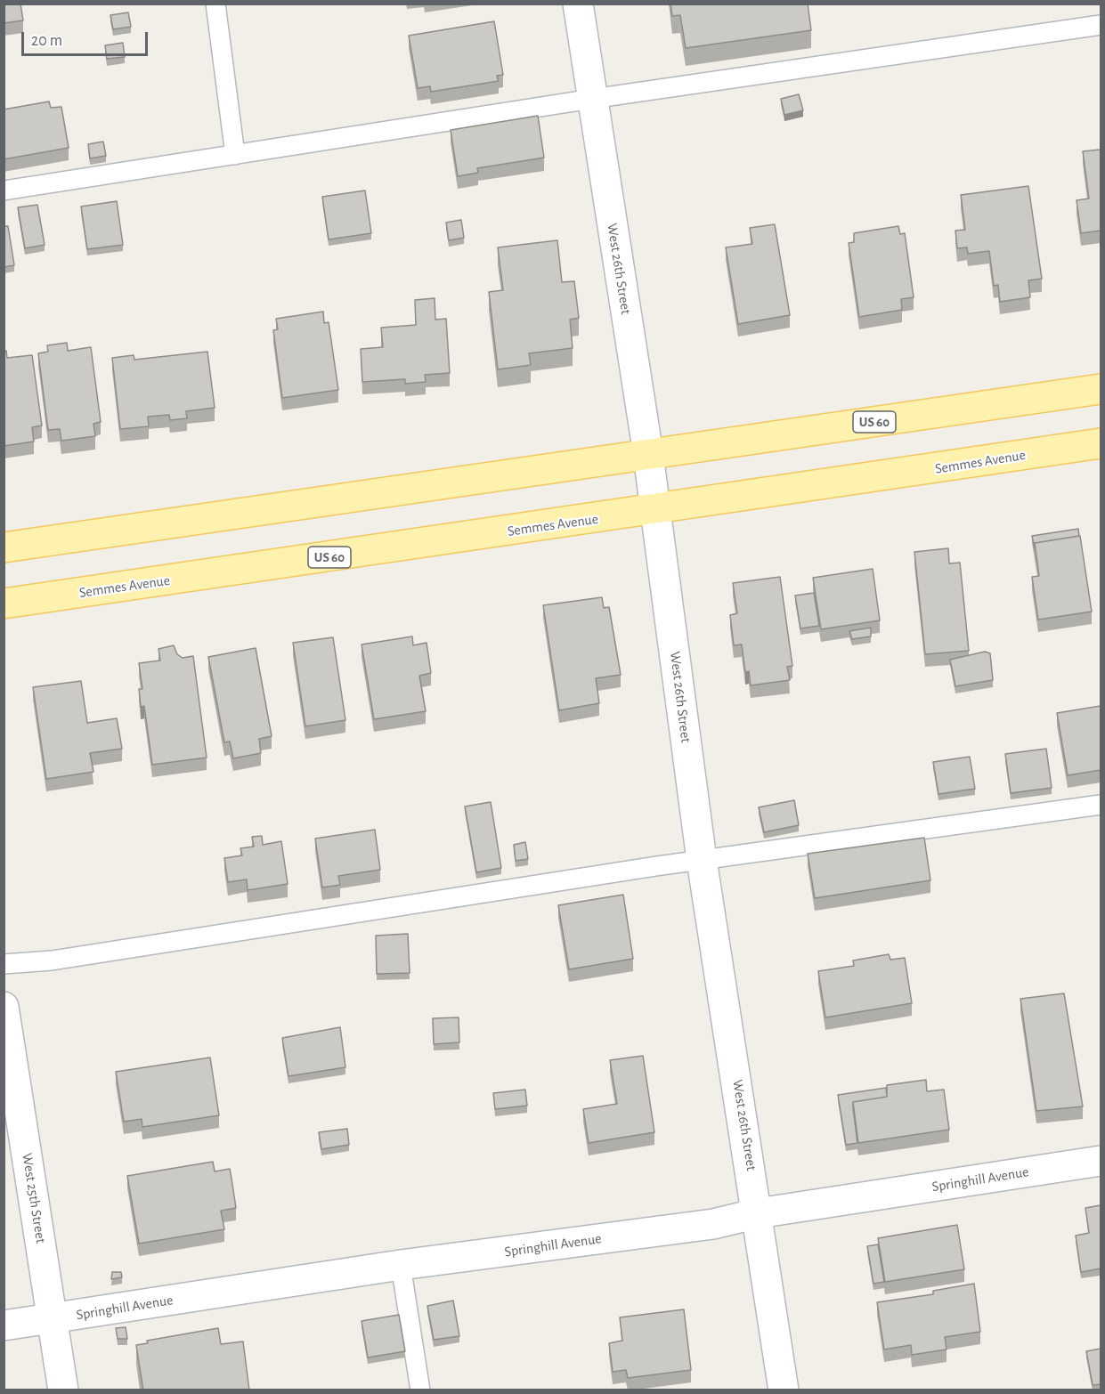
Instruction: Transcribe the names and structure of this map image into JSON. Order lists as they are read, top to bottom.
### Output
{
  "streets": {
    "main road": ["US 60", "Semmes Avenue"],
    "street": ["West 26th Street", "Springhill Avenue", "West 25th Street"]
  },
  "crossings": [
    ["West 26th Street", "US 60"],
    ["West 26th Street", "Semmes Avenue"],
    ["West 26th Street", "Springhill Avenue"],
    ["Springhill Avenue", "West 25th Street"]
  ],
  "scale_bar": "20 m"
}
